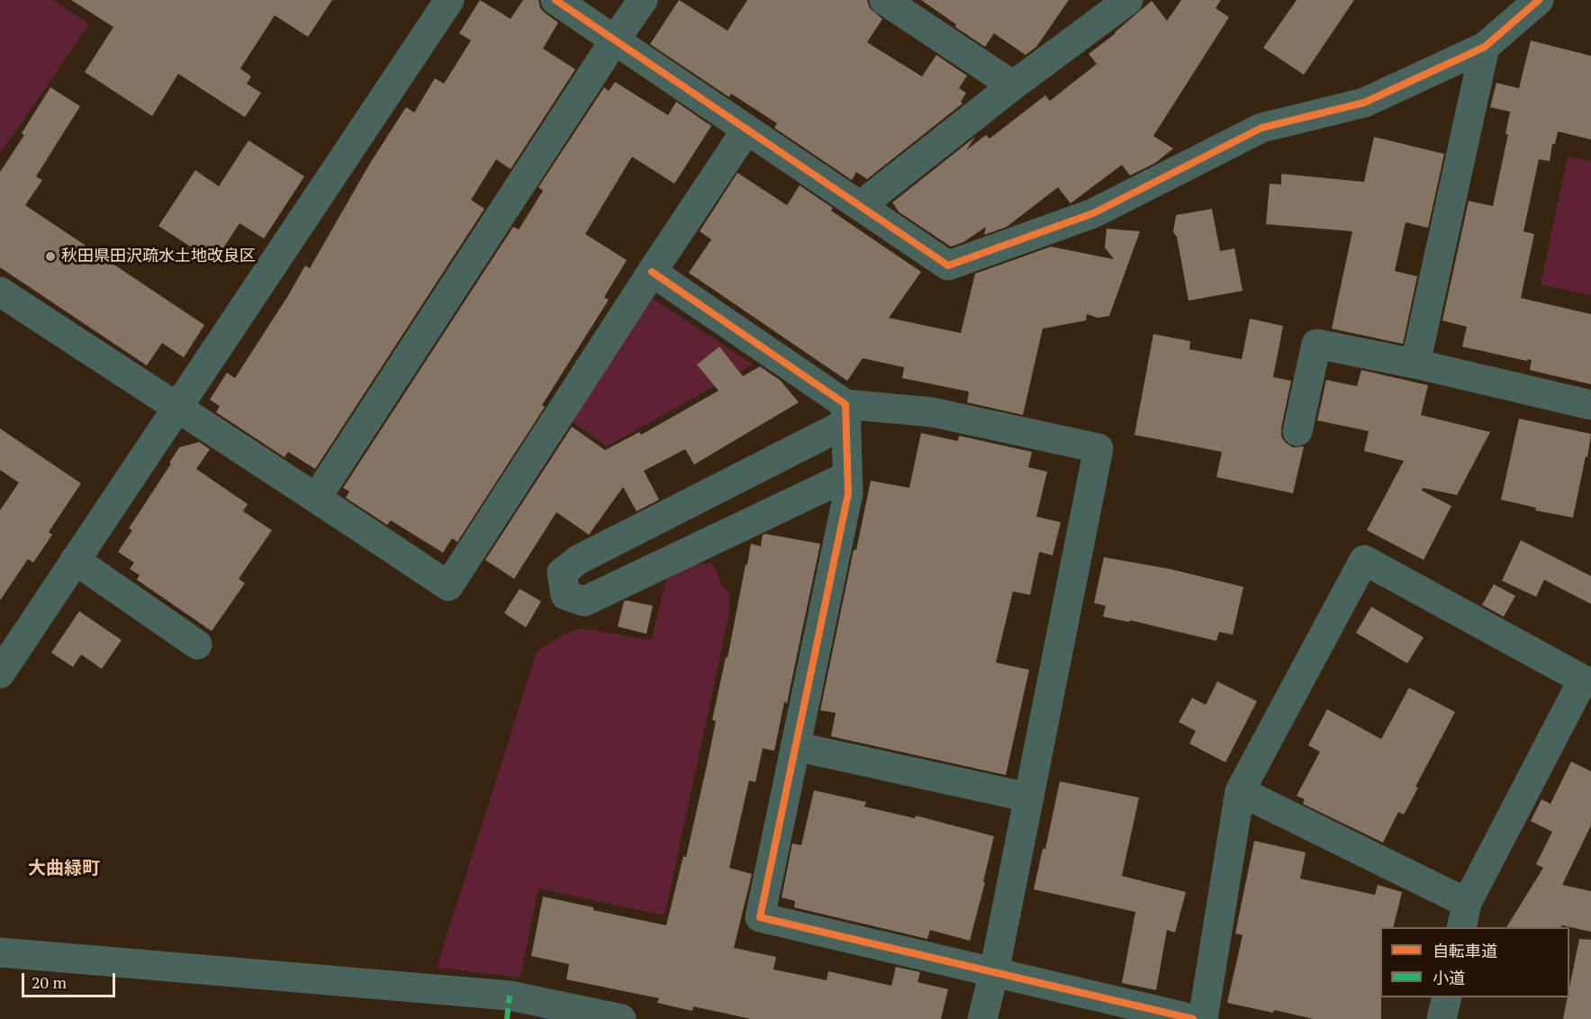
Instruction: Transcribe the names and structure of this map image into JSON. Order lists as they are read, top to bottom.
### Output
{
  "districts": ["大曲緑町"],
  "places": ["秋田県田沢疏水土地改良区"],
  "legend": ["自転車道", "小道"],
  "scale_bar": "20 m"
}
